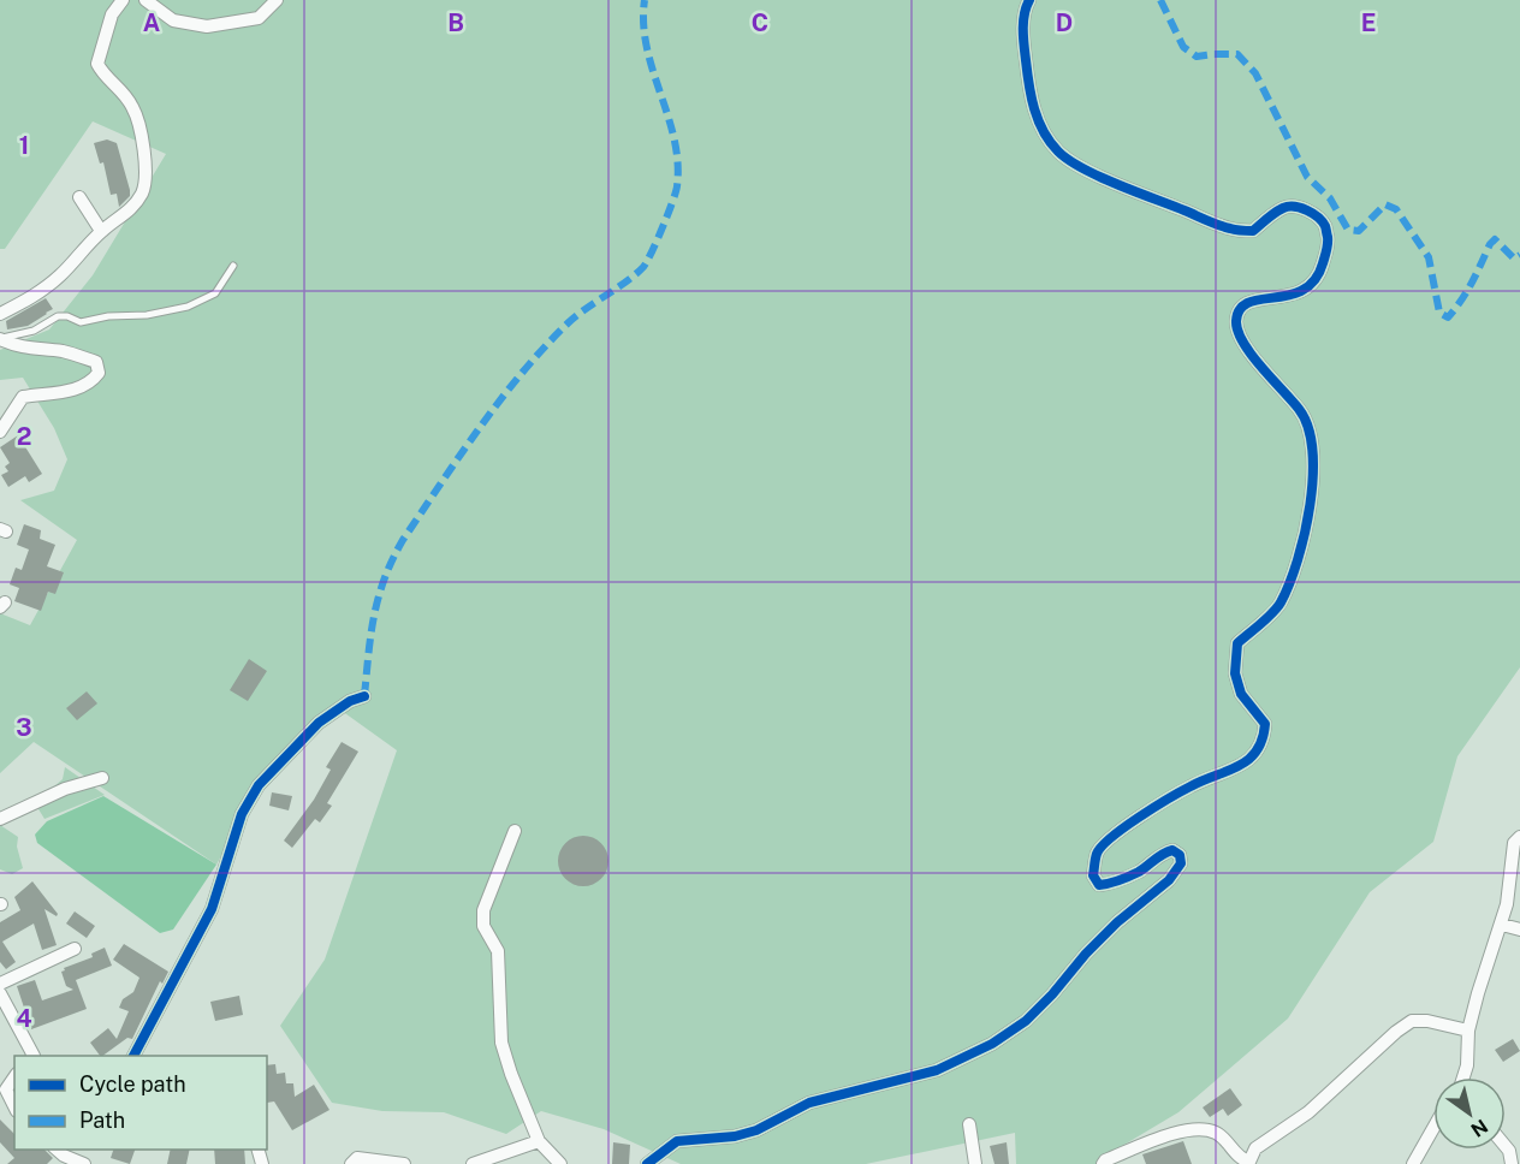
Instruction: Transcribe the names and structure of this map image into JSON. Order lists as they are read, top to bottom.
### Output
{
  "legend": ["Cycle path", "Path"],
  "north": "bottom right",
  "grid": {
    "columns": [
      "A",
      "B",
      "C",
      "D",
      "E"
    ],
    "rows": [
      "1",
      "2",
      "3",
      "4"
    ]
  }
}
